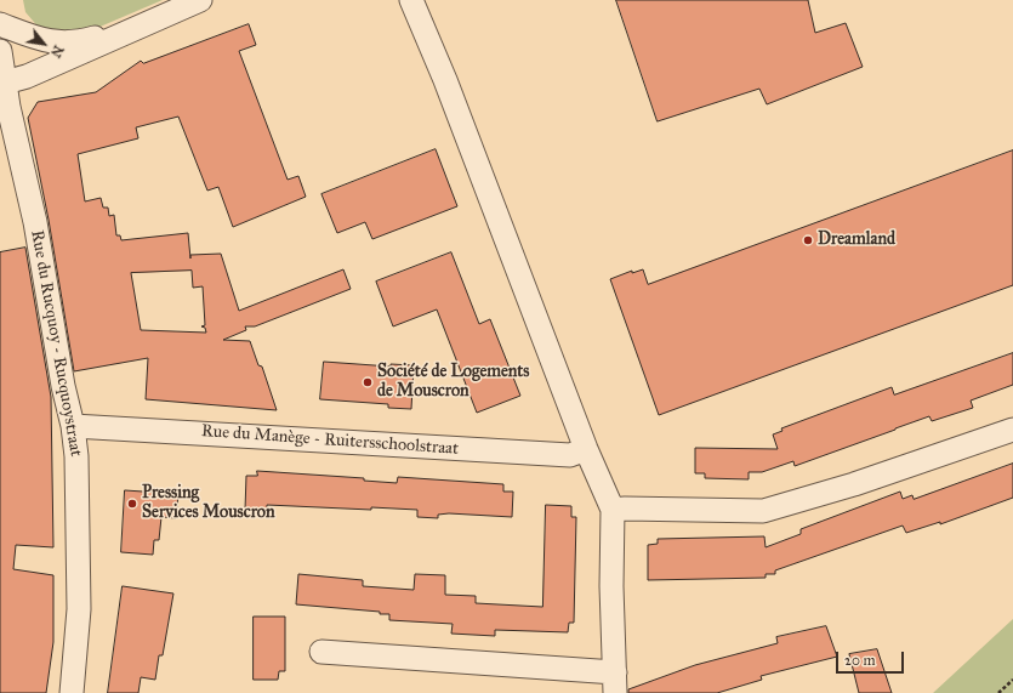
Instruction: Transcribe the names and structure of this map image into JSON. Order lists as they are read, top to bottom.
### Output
{
  "streets": {
    "street": ["Rue du Rucquoy - Rucquoystraat", "Rue du Manège - Ruitersschoolstraat"]
  },
  "crossings": [
    ["Rue du Rucquoy - Rucquoystraat", "Rue du Manège - Ruitersschoolstraat"]
  ],
  "places": ["Dreamland", "Société de Logements de Mouscron", "Pressing Services Mouscron"],
  "scale_bar": "20 m",
  "north": "bottom right"
}
